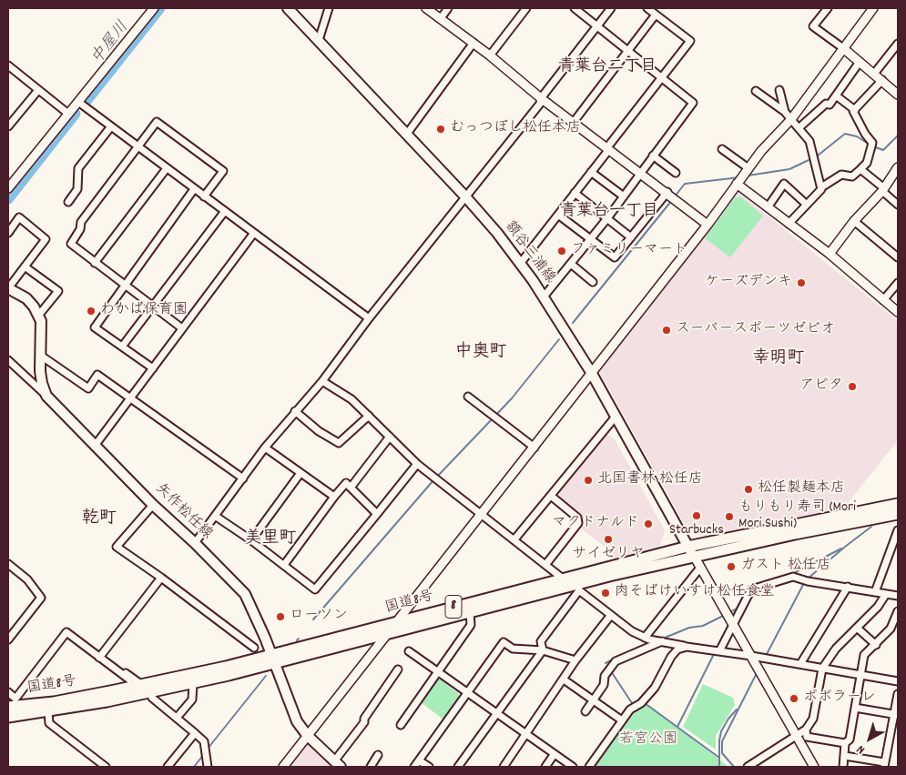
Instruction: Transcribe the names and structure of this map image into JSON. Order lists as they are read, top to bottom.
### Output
{
  "streets": {
    "highway": ["国道8号", "8"],
    "main road": ["額谷三浦線", "矢作松任線"]
  },
  "crossings": [
    ["額谷三浦線", "国道8号"],
    ["矢作松任線", "国道8号"]
  ],
  "districts": [
    "青葉台二丁目",
    "青葉台一丁目",
    "中奥町",
    "幸明町",
    "乾町",
    "美里町"
  ],
  "water": ["中屋川"],
  "parks": ["若宮公園"],
  "places": [
    "むっつぼし松任本店",
    "ファミリーマート",
    "ケーズデンキ",
    "わかば保育園",
    "スーパースポーツゼビオ",
    "アピタ",
    "北国書林 松任店",
    "松任製麺本店",
    "Starbucks",
    "もりもり寿司 (Mori Mori Sushi)",
    "マクドナルド",
    "サイゼリヤ",
    "ガスト 松任店",
    "肉そばけいすけ松任食堂",
    "ローソン",
    "ポポラーレ"
  ],
  "north": "bottom left"
}
